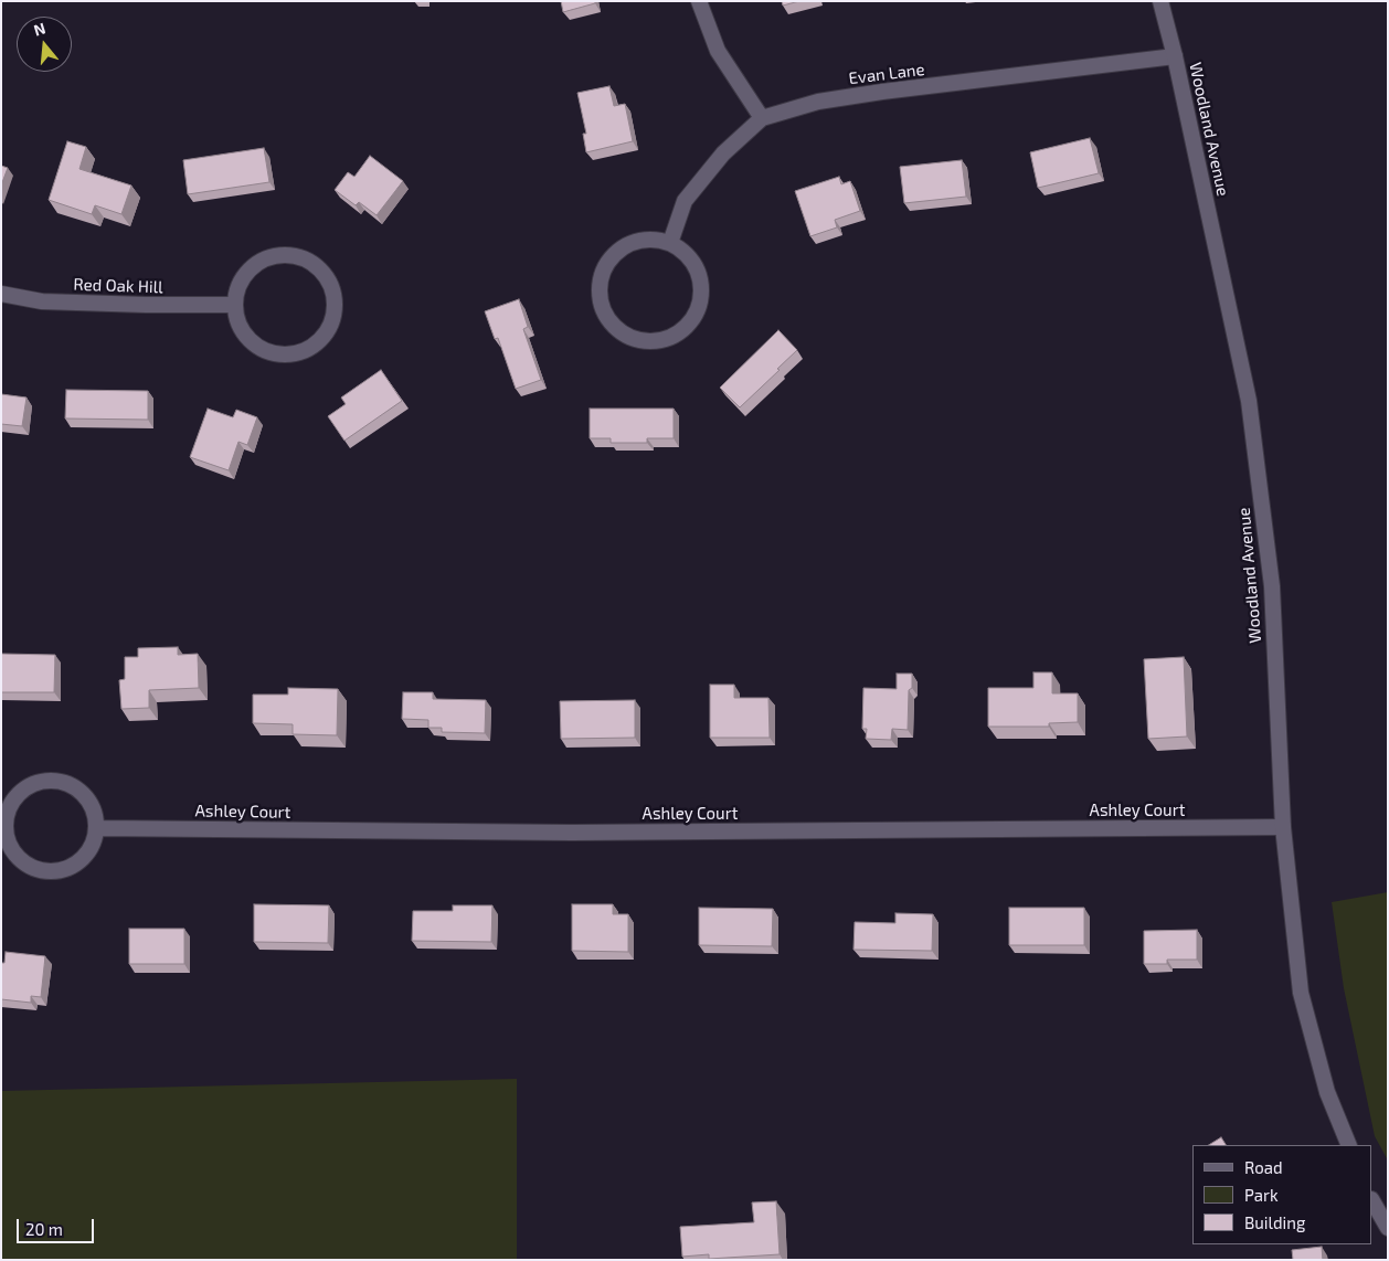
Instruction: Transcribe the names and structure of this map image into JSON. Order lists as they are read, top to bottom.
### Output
{
  "streets": {
    "street": [
      "Evan Lane",
      "Woodland Avenue",
      "Red Oak Hill",
      "Ashley Court"
    ]
  },
  "crossings": [
    ["Evan Lane", "Woodland Avenue"],
    ["Woodland Avenue", "Ashley Court"]
  ],
  "legend": ["Road", "Park", "Building"],
  "scale_bar": "20 m",
  "north": "top"
}
